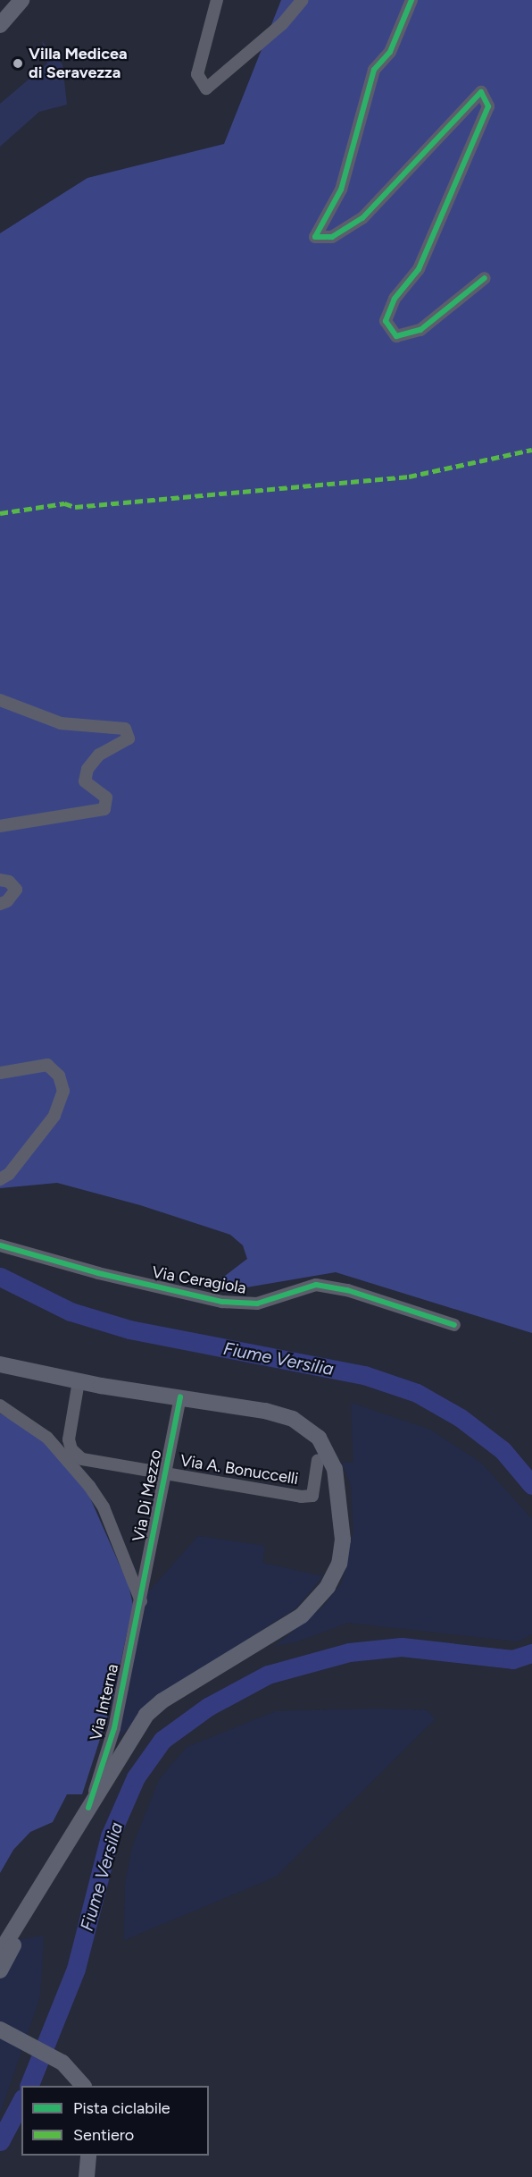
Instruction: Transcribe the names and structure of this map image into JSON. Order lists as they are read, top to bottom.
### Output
{
  "streets": {
    "street": [
      "Via Ceragiola",
      "Via A. Bonuccelli",
      "Via Di Mezzo",
      "Via Interna"
    ]
  },
  "crossings": [
    ["Via A. Bonuccelli", "Via Di Mezzo"],
    ["Via Di Mezzo", "Via Interna"]
  ],
  "water": ["Fiume Versilia"],
  "places": ["Villa Medicea di Seravezza"],
  "legend": ["Pista ciclabile", "Sentiero"]
}
